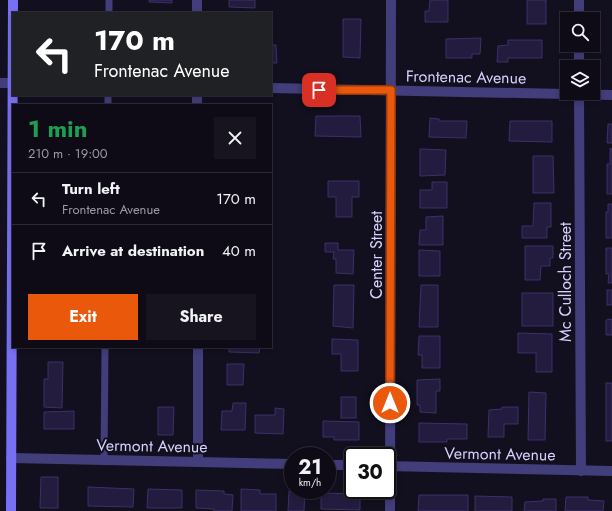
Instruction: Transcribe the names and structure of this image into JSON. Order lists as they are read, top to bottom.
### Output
{
  "streets": {
    "street": [
      "Frontenac Avenue",
      "Center Street",
      "Mc Culloch Street",
      "Vermont Avenue"
    ]
  },
  "crossings": [
    ["Frontenac Avenue", "Center Street"],
    ["Mc Culloch Street", "Vermont Avenue"]
  ],
  "page": {
    "turn": ["170 m", "Frontenac Avenue"],
    "heading": ["1 min", "210 m · 19:00"],
    "list": [
      {
        "name": "Turn left",
        "note": "Frontenac Avenue",
        "value": "170 m"
      },
      {
        "name": "Arrive at destination",
        "value": "40 m"
      }
    ],
    "buttons": ["Exit", "Share"],
    "speed": "21 km/h",
    "limit": "30"
  }
}
